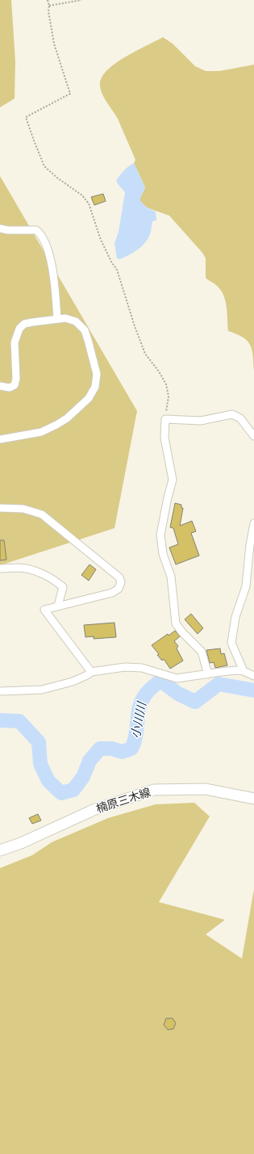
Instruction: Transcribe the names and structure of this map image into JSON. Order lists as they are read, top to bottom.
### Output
{
  "streets": {
    "main road": ["楠原三木線"]
  },
  "water": ["小川川"]
}
